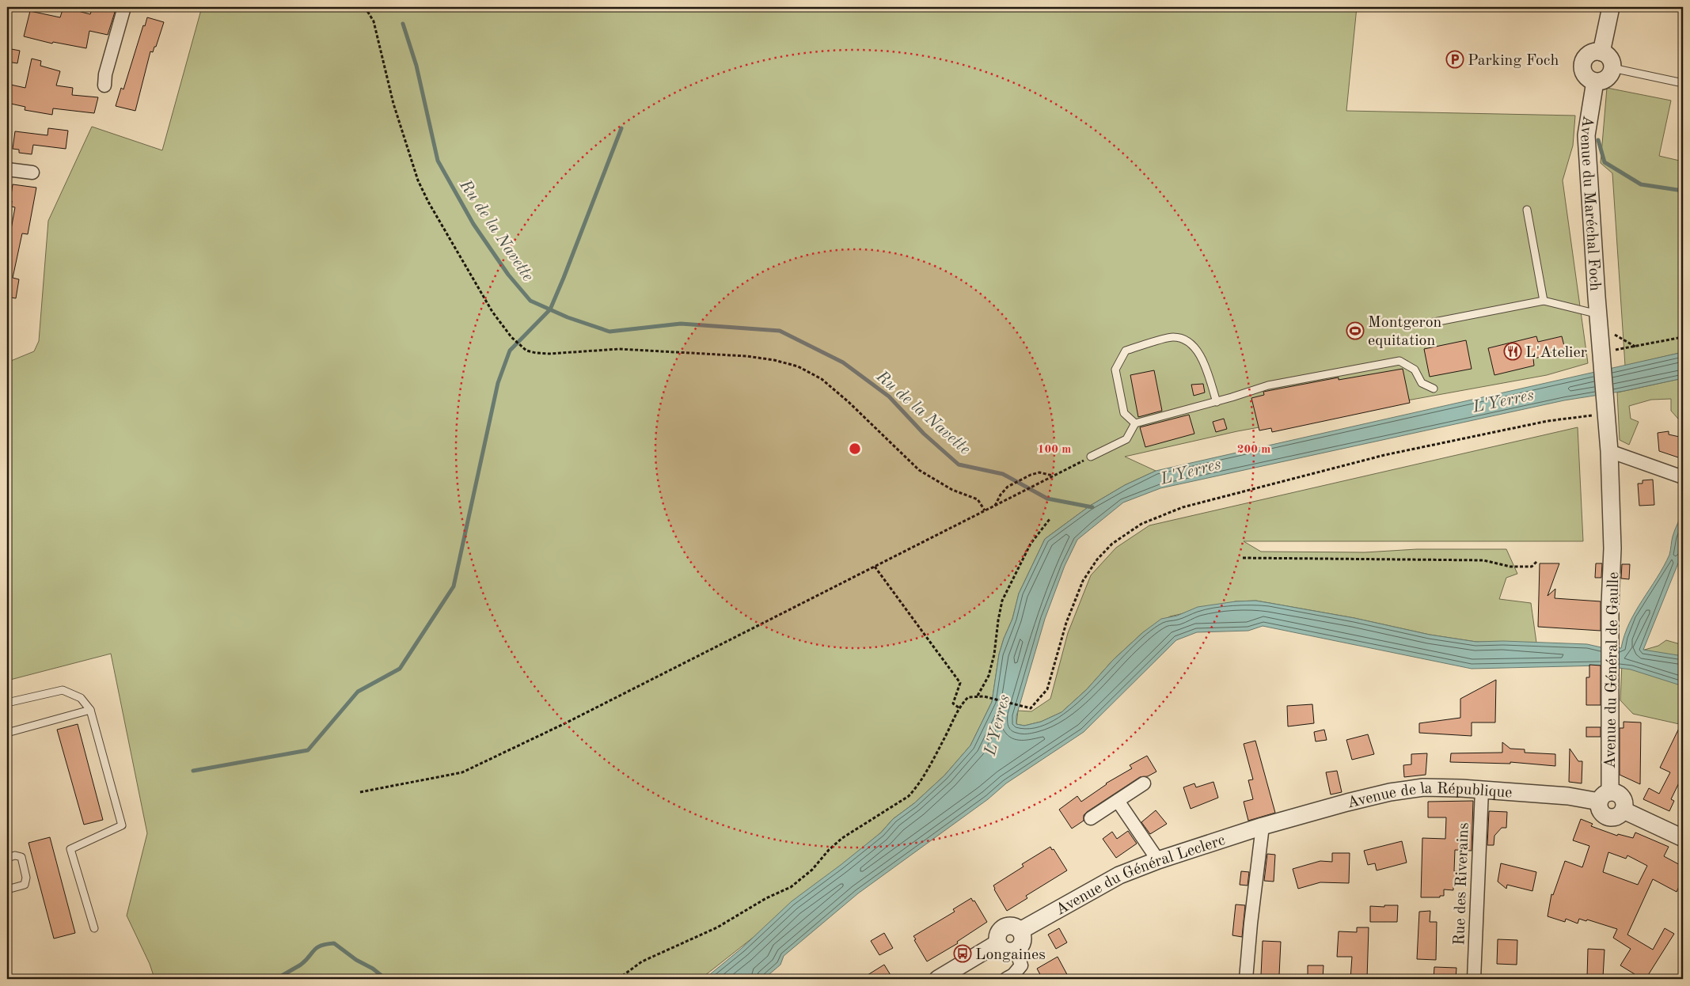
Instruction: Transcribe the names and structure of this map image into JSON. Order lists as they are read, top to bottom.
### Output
{
  "streets": {
    "street": [
      "Avenue du Maréchal Foch",
      "Avenue du Général de Gaulle",
      "Avenue de la République",
      "Avenue du Général Leclerc",
      "Rue des Riverains"
    ]
  },
  "crossings": [
    ["Avenue du Maréchal Foch", "Avenue du Général de Gaulle"],
    ["Avenue du Général de Gaulle", "Avenue de la République"],
    ["Avenue de la République", "Avenue du Général Leclerc"],
    ["Avenue de la République", "Rue des Riverains"]
  ],
  "water": ["Ru de la Navette", "L'Yerres"],
  "places": {
    "parking": ["Parking Foch"],
    "sports": ["Montgeron equitation"],
    "restaurant": ["L'Atelier"],
    "bus stop": ["Longaines"]
  },
  "rings": ["100 m", "200 m"]
}
